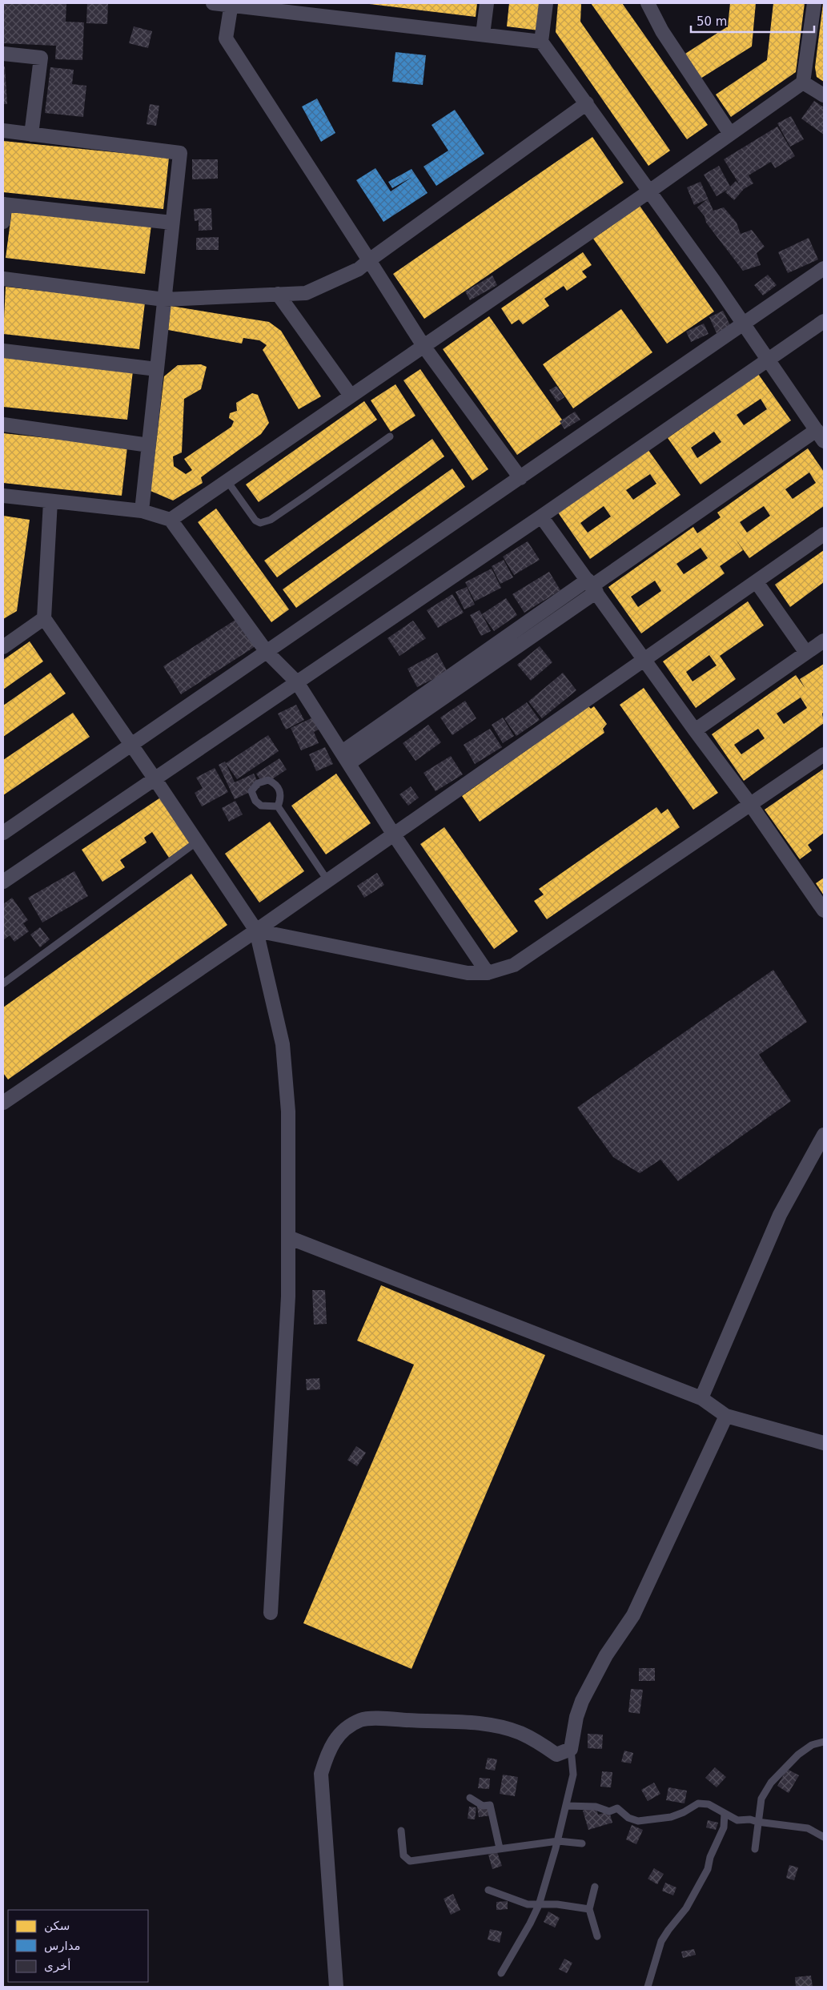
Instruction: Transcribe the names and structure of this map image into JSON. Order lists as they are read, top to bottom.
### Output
{
  "legend": ["سكن", "مدارس", "أخرى"],
  "scale_bar": "50 m"
}
